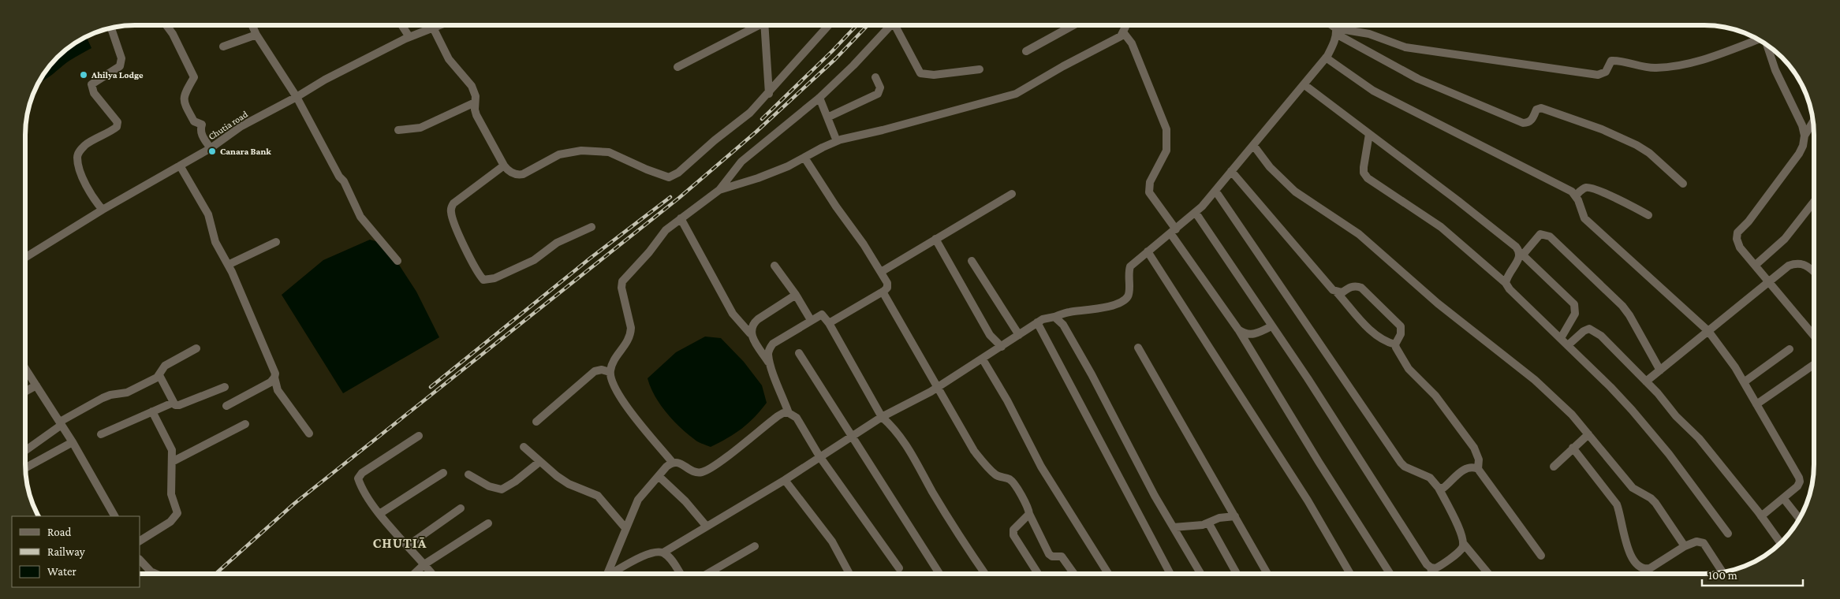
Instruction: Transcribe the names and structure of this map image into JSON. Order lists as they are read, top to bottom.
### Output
{
  "streets": {
    "street": ["Chutia road"]
  },
  "districts": ["CHUTIĀ"],
  "places": ["Ahilya Lodge", "Canara Bank"],
  "legend": ["Road", "Railway", "Water"],
  "scale_bar": "100 m"
}
